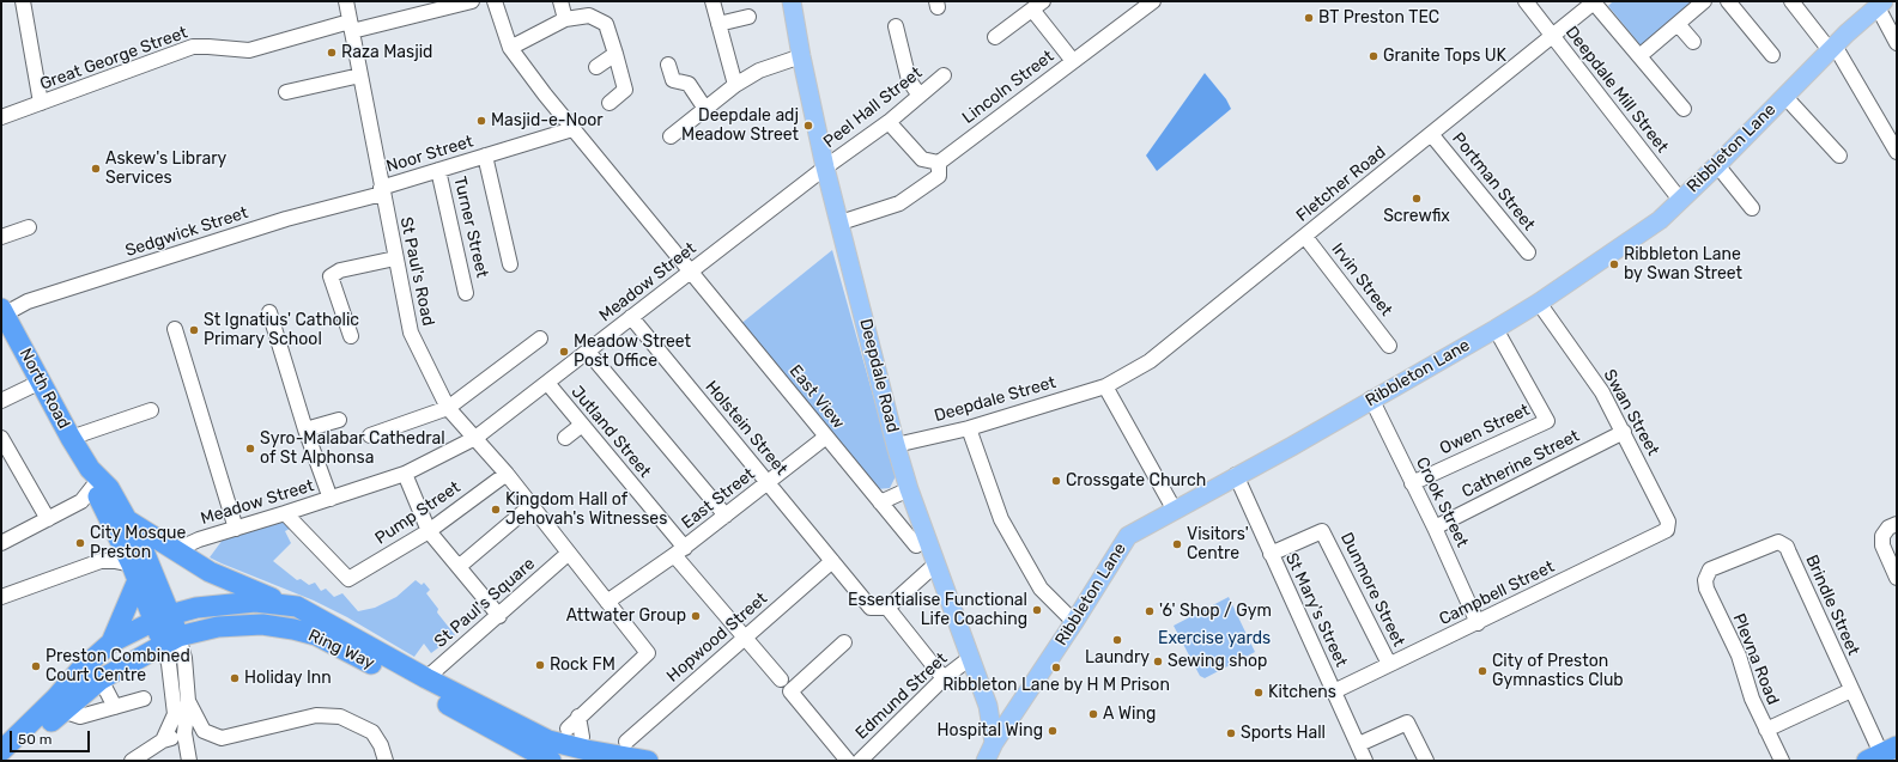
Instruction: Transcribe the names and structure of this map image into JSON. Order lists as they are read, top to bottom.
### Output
{
  "streets": {
    "highway": ["North Road", "Ring Way"],
    "main road": ["Ribbleton Lane", "Deepdale Road"],
    "street": [
      "Great George Street",
      "Lincoln Street",
      "Deepdale Mill Street",
      "Peel Hall Street",
      "Noor Street",
      "Portman Street",
      "Fletcher Road",
      "Turner Street",
      "Sedgwick Street",
      "St Paul's Road",
      "Irvin Street",
      "Meadow Street",
      "East View",
      "Deepdale Street",
      "Swan Street",
      "Holstein Street",
      "Owen Street",
      "Jutland Street",
      "Catherine Street",
      "East Street",
      "Crook Street",
      "Pump Street",
      "Dunmore Street",
      "Campbell Street",
      "St Paul's Square",
      "Brindle Street",
      "St Mary's Street",
      "Hopwood Street",
      "Plevna Road",
      "Edmund Street"
    ]
  },
  "crossings": [
    ["Great George Street", "St Paul's Road"],
    ["Deepdale Mill Street", "Ribbleton Lane"],
    ["Deepdale Mill Street", "Fletcher Road"],
    ["Peel Hall Street", "Meadow Street"],
    ["Peel Hall Street", "Deepdale Road"],
    ["Ribbleton Lane", "Deepdale Road"],
    ["Ribbleton Lane", "Swan Street"],
    ["Ribbleton Lane", "Owen Street"],
    ["Ribbleton Lane", "Crook Street"],
    ["Ribbleton Lane", "St Mary's Street"],
    ["Noor Street", "Turner Street"],
    ["Noor Street", "Sedgwick Street"],
    ["Noor Street", "St Paul's Road"],
    ["Noor Street", "East View"],
    ["Portman Street", "Fletcher Road"],
    ["Fletcher Road", "Irvin Street"],
    ["Fletcher Road", "Deepdale Street"],
    ["Sedgwick Street", "St Paul's Road"],
    ["Sedgwick Street", "North Road"],
    ["St Paul's Road", "Meadow Street"],
    ["St Paul's Road", "East Street"],
    ["St Paul's Road", "Pump Street"],
    ["St Paul's Road", "St Paul's Square"],
    ["Meadow Street", "Deepdale Road"],
    ["Meadow Street", "East View"],
    ["Meadow Street", "Holstein Street"],
    ["Meadow Street", "Jutland Street"],
    ["Meadow Street", "Pump Street"],
    ["Deepdale Road", "Deepdale Street"],
    ["Deepdale Road", "Edmund Street"],
    ["North Road", "Ring Way"],
    ["East View", "East Street"],
    ["Swan Street", "Catherine Street"],
    ["Swan Street", "Campbell Street"],
    ["Holstein Street", "East Street"],
    ["Holstein Street", "Hopwood Street"],
    ["Owen Street", "Crook Street"],
    ["Jutland Street", "East Street"],
    ["Jutland Street", "Hopwood Street"],
    ["Catherine Street", "Crook Street"],
    ["Crook Street", "Campbell Street"],
    ["Dunmore Street", "Campbell Street"],
    ["Dunmore Street", "St Mary's Street"],
    ["Campbell Street", "St Mary's Street"],
    ["St Paul's Square", "Ring Way"],
    ["Brindle Street", "Plevna Road"]
  ],
  "parks": ["Exercise yards"],
  "places": [
    "BT Preston TEC",
    "Raza Masjid",
    "Granite Tops UK",
    "Masjid-e-Noor",
    "Deepdale adj Meadow Street",
    "Askew's Library Services",
    "Screwfix",
    "Ribbleton Lane by Swan Street",
    "St Ignatius' Catholic Primary School",
    "Meadow Street Post Office",
    "Syro-Malabar Cathedral of St Alphonsa",
    "Crossgate Church",
    "Kingdom Hall of Jehovah's Witnesses",
    "City Mosque Preston",
    "Visitors' Centre",
    "Essentialise Functional Life Coaching",
    "'6' Shop / Gym",
    "Attwater Group",
    "Laundry",
    "Sewing shop",
    "Rock FM",
    "Preston Combined Court Centre",
    "Ribbleton Lane by H M Prison",
    "City of Preston Gymnastics Club",
    "Holiday Inn",
    "Kitchens",
    "A Wing",
    "Hospital Wing",
    "Sports Hall"
  ],
  "scale_bar": "50 m"
}
